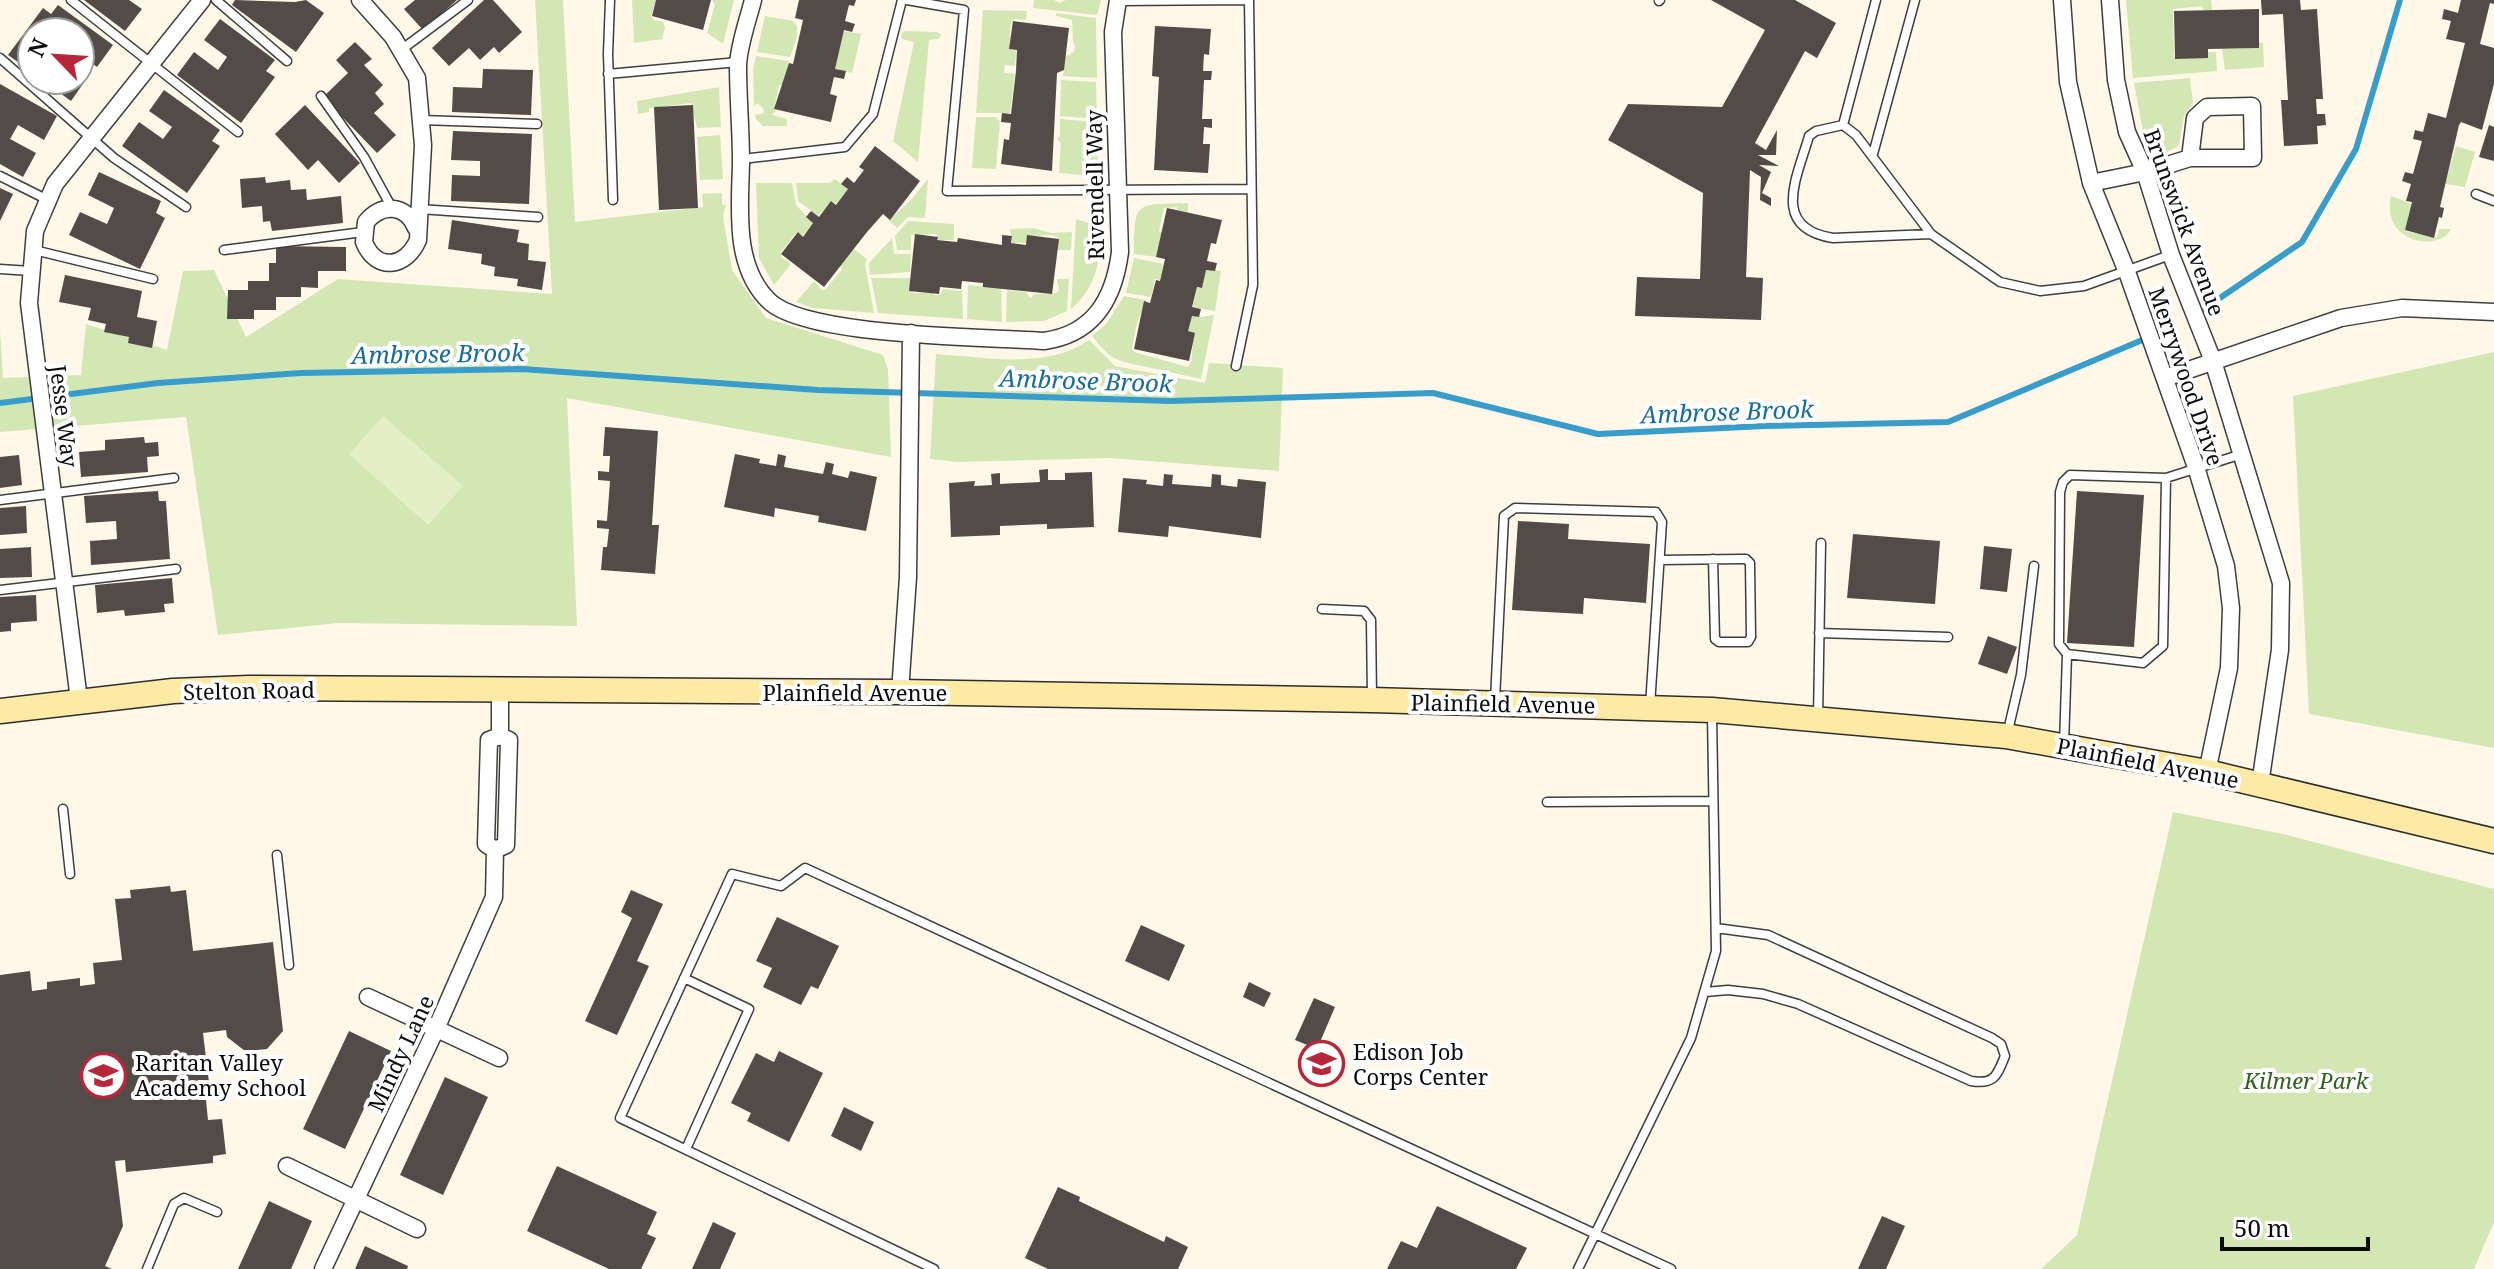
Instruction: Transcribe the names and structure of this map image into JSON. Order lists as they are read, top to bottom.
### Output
{
  "streets": {
    "main road": ["Stelton Road", "Plainfield Avenue"],
    "street": [
      "Rivendell Way",
      "Brunswick Avenue",
      "Merrywood Drive",
      "Jesse Way",
      "Mindy Lane"
    ]
  },
  "crossings": [
    ["Brunswick Avenue", "Plainfield Avenue"],
    ["Merrywood Drive", "Plainfield Avenue"],
    ["Jesse Way", "Stelton Road"],
    ["Stelton Road", "Plainfield Avenue"],
    ["Stelton Road", "Mindy Lane"],
    ["Plainfield Avenue", "Mindy Lane"]
  ],
  "water": ["Ambrose Brook"],
  "parks": ["Kilmer Park"],
  "places": {
    "school or university": ["Edison Job Corps Center", "Raritan Valley Academy School"]
  },
  "scale_bar": "50 m",
  "north": "top left"
}
